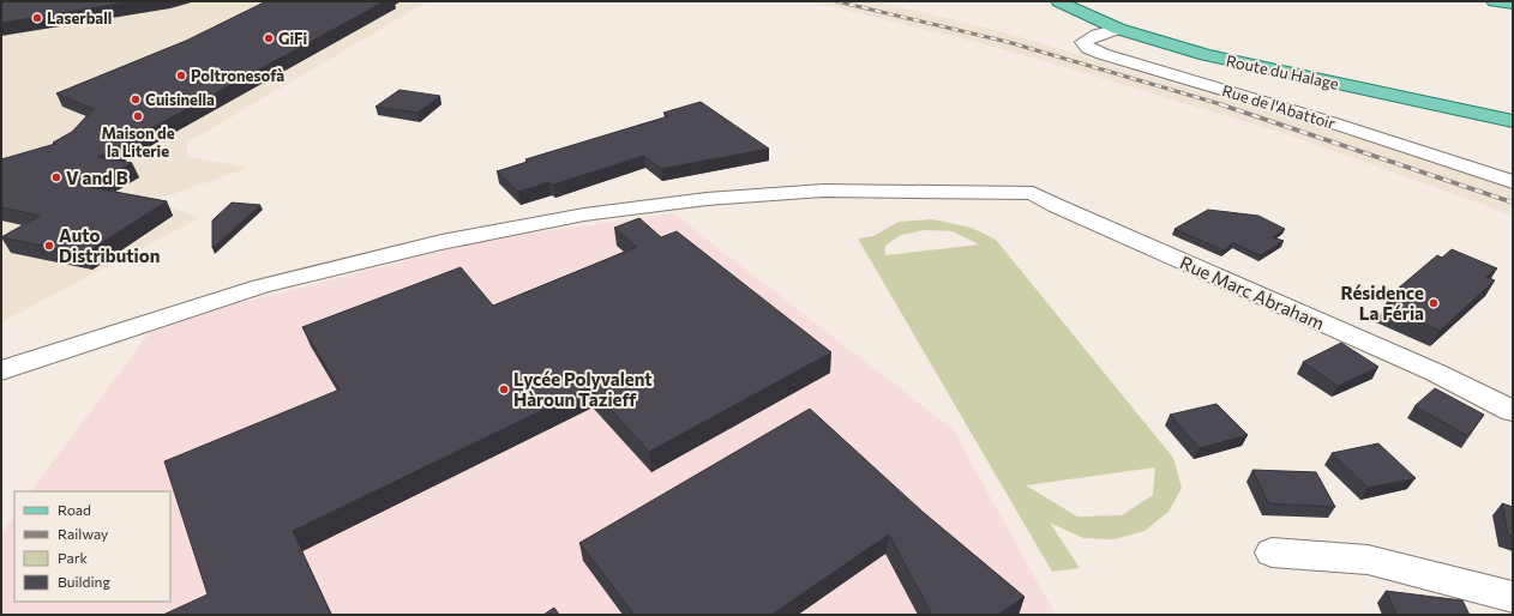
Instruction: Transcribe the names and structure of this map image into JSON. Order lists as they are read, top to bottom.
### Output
{
  "streets": {
    "main road": ["Route du Halage"],
    "street": ["Rue de l'Abattoir", "Rue Marc Abraham"]
  },
  "crossings": [
    ["Route du Halage", "Rue de l'Abattoir"]
  ],
  "places": [
    "Laserball",
    "GiFi",
    "Poltronesofà",
    "Cuisinella",
    "Maison de la Literie",
    "V and B",
    "Auto Distribution",
    "Résidence La Féria",
    "Lycée Polyvalent Hàroun Tazieff"
  ],
  "legend": [
    "Road",
    "Railway",
    "Park",
    "Building"
  ]
}
